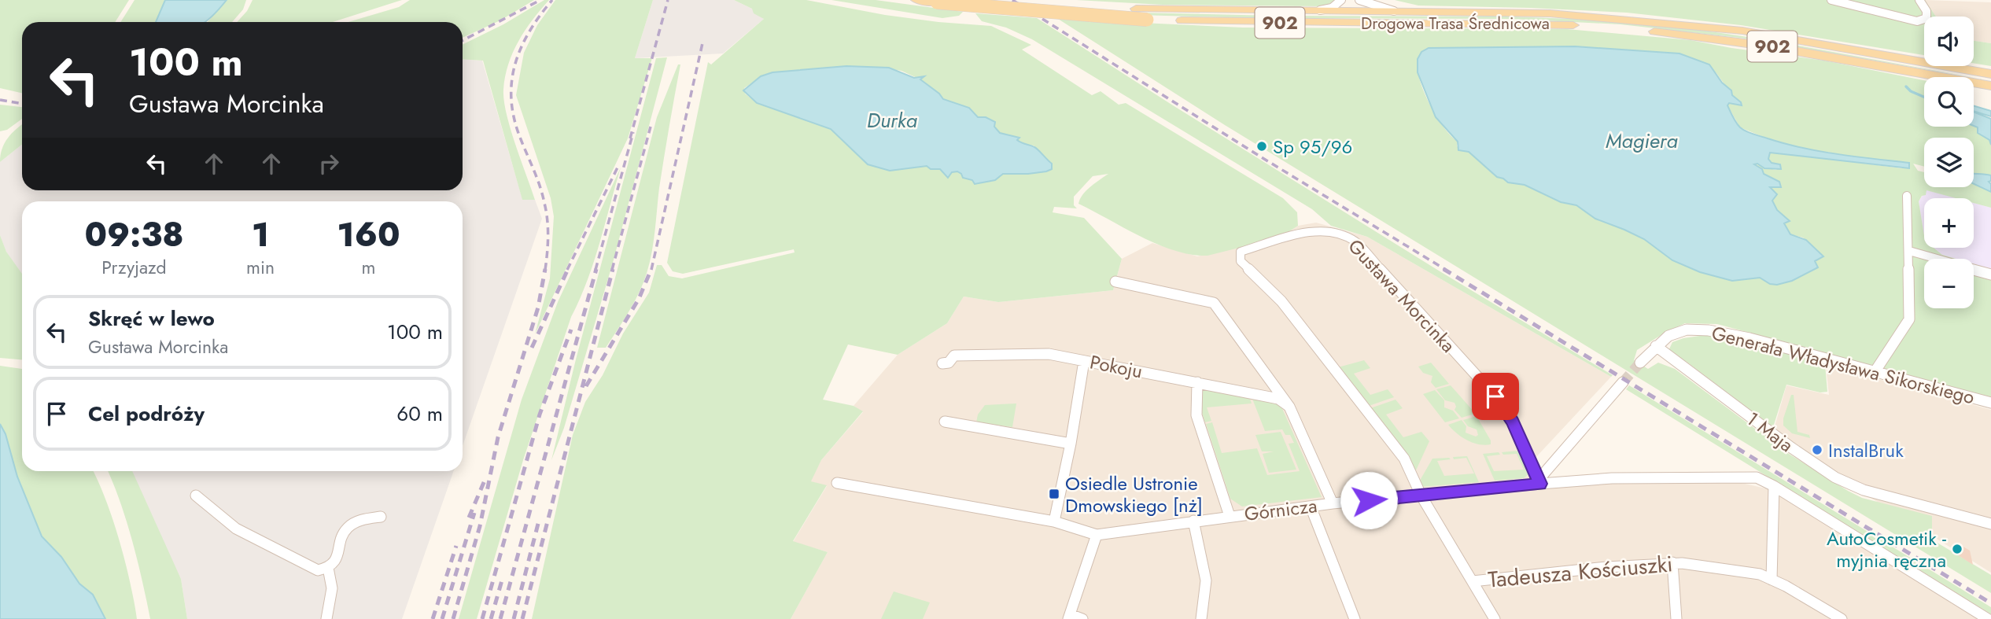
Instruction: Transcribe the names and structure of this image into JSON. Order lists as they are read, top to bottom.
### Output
{
  "streets": {
    "main road": ["902", "Drogowa Trasa Średnicowa"],
    "street": [
      "Gustawa Morcinka",
      "Generała Władysława Sikorskiego",
      "Pokoju",
      "1 Maja",
      "Górnicza",
      "Tadeusza Kościuszki"
    ]
  },
  "crossings": [
    ["Gustawa Morcinka", "Górnicza"],
    ["Gustawa Morcinka", "Tadeusza Kościuszki"],
    ["Generała Władysława Sikorskiego", "1 Maja"]
  ],
  "water": ["Durka", "Magiera"],
  "places": {
    "other": ["Sp 95/96", "InstalBruk", "AutoCosmetik - myjnia ręczna"],
    "transit": ["Osiedle Ustronie Dmowskiego [nż]"]
  },
  "page": {
    "map_buttons": ["+", "−"],
    "turn": ["100 m", "Gustawa Morcinka"],
    "eta": [
      "09:38",
      "Przyjazd",
      "1",
      "min",
      "160",
      "m"
    ],
    "list": [
      {
        "name": "Skręć w lewo",
        "note": "Gustawa Morcinka",
        "value": "100 m"
      },
      {
        "name": "Cel podróży",
        "value": "60 m"
      }
    ]
  }
}
